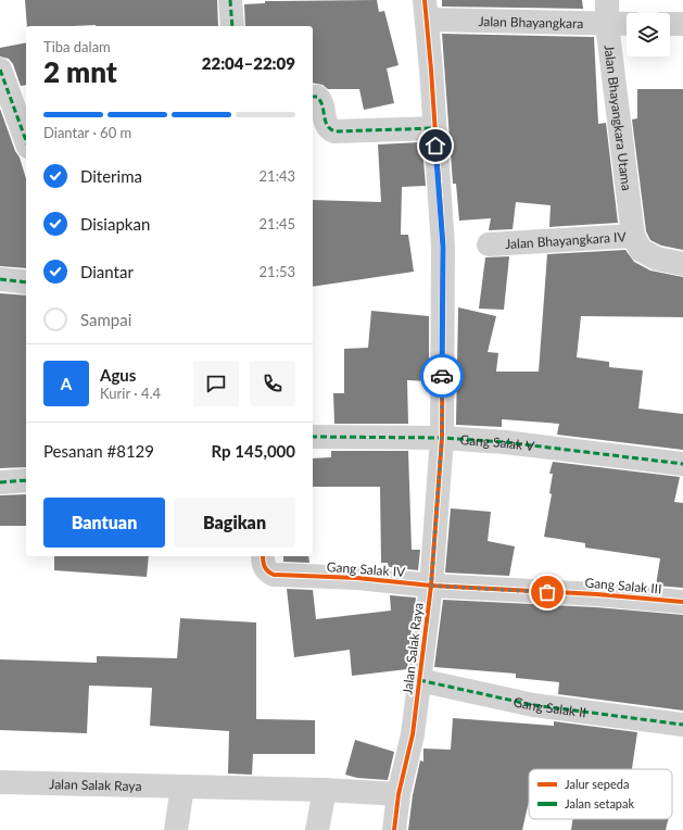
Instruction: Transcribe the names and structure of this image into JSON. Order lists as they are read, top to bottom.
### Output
{
  "streets": {
    "street": [
      "Jalan Bhayangkara",
      "Jalan Bhayangkara Utama",
      "Jalan Bhayangkara IV",
      "Gang Salak V",
      "Gang Salak IV",
      "Gang Salak III",
      "Jalan Salak Raya",
      "Gang Salak II"
    ]
  },
  "crossings": [
    ["Jalan Bhayangkara", "Jalan Bhayangkara Utama"],
    ["Jalan Bhayangkara", "Jalan Salak Raya"],
    ["Jalan Bhayangkara Utama", "Jalan Bhayangkara IV"],
    ["Gang Salak V", "Jalan Salak Raya"],
    ["Gang Salak IV", "Gang Salak III"],
    ["Gang Salak IV", "Jalan Salak Raya"],
    ["Gang Salak III", "Jalan Salak Raya"],
    ["Jalan Salak Raya", "Gang Salak II"]
  ],
  "legend": ["Jalur sepeda", "Jalan setapak"],
  "page": {
    "heading": ["2 mnt", "Tiba dalam", "22:04–22:09"],
    "panel": [
      "Agus",
      "Kurir · 4.4",
      "Pesanan #8129",
      "Rp 145,000"
    ],
    "bar": "Diantar · 60 m",
    "list": [
      ["Diterima", "21:43"],
      ["Disiapkan", "21:45"],
      ["Diantar", "21:53"],
      "Sampai"
    ],
    "round": "A",
    "buttons": ["Bantuan", "Bagikan"]
  }
}
